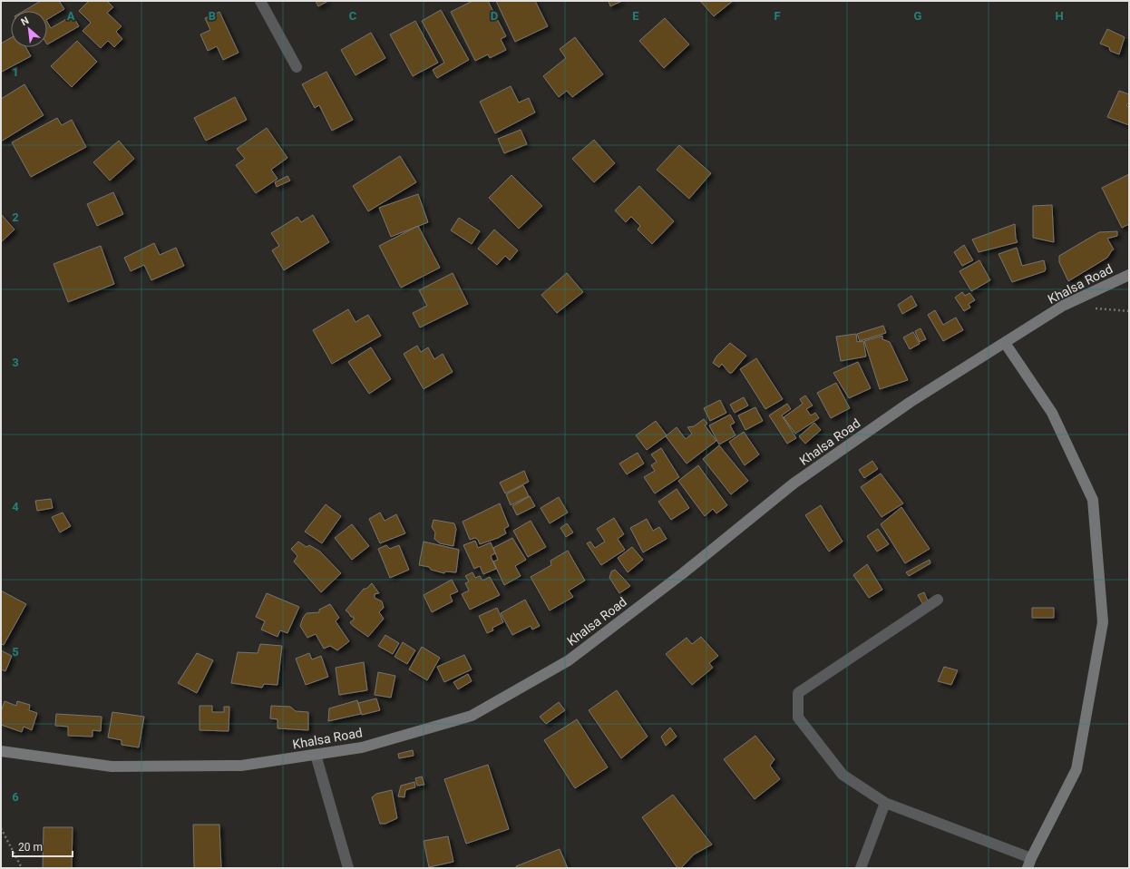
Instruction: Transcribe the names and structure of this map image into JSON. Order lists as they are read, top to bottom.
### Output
{
  "streets": {
    "main road": ["Khalsa Road"]
  },
  "scale_bar": "20 m",
  "north": "top left",
  "grid": {
    "columns": [
      "A",
      "B",
      "C",
      "D",
      "E",
      "F",
      "G",
      "H"
    ],
    "rows": [
      "1",
      "2",
      "3",
      "4",
      "5",
      "6"
    ]
  }
}
